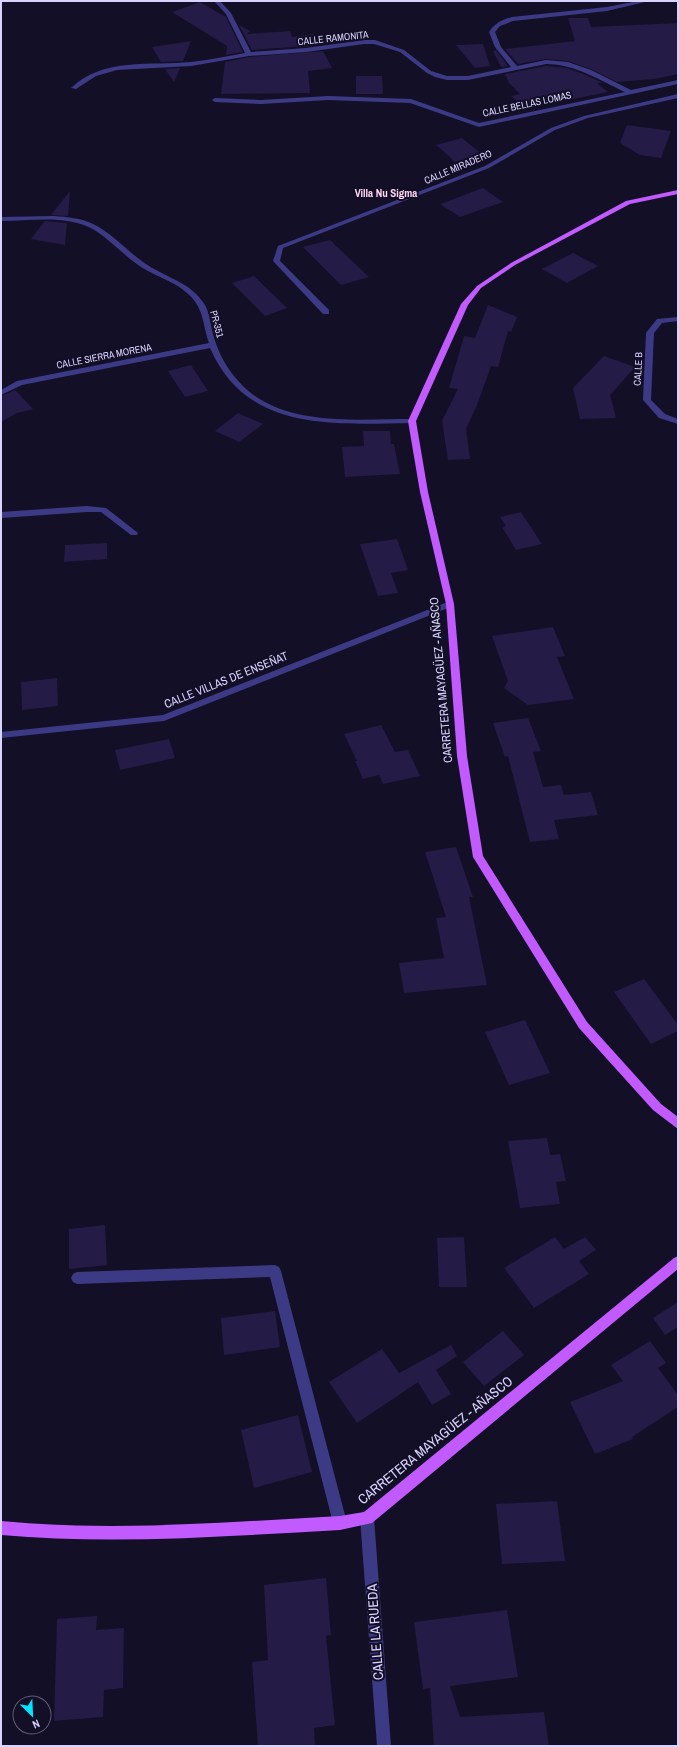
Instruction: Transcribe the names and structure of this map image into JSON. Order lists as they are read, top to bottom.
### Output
{
  "streets": {
    "main road": ["CARRETERA MAYAGÜEZ - AÑASCO"],
    "street": [
      "CALLE RAMONITA",
      "CALLE BELLAS LOMAS",
      "CALLE MIRADERO",
      "PR-351",
      "CALLE SIERRA MORENA",
      "CALLE B",
      "CALLE VILLAS DE ENSEÑAT",
      "CALLE LA RUEDA"
    ]
  },
  "crossings": [
    ["CALLE RAMONITA", "CALLE BELLAS LOMAS"],
    ["PR-351", "CALLE SIERRA MORENA"],
    ["PR-351", "CARRETERA MAYAGÜEZ - AÑASCO"],
    ["CALLE VILLAS DE ENSEÑAT", "CARRETERA MAYAGÜEZ - AÑASCO"],
    ["CARRETERA MAYAGÜEZ - AÑASCO", "CALLE LA RUEDA"]
  ],
  "districts": ["Villa Nu Sigma"],
  "north": "bottom right"
}
